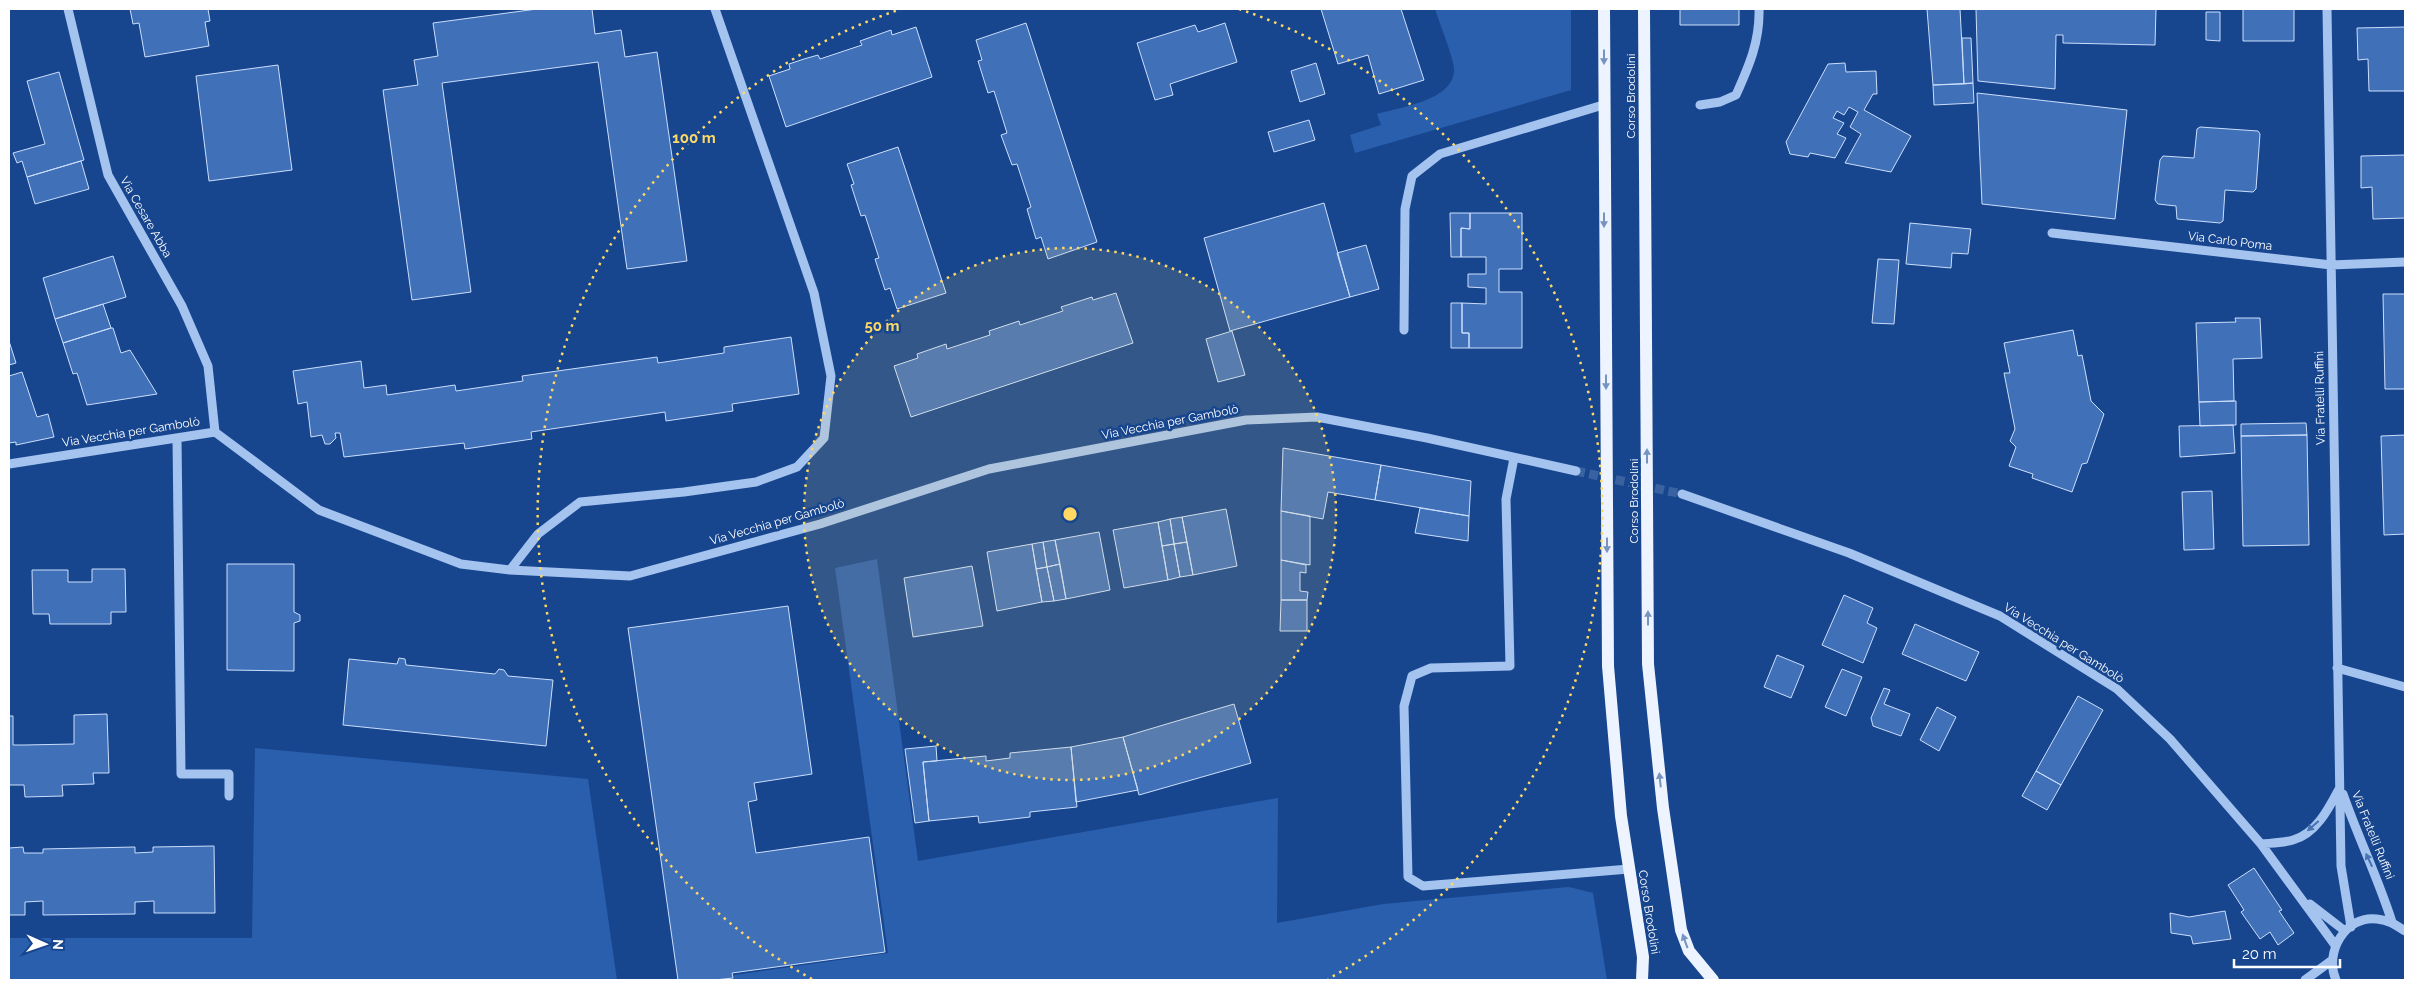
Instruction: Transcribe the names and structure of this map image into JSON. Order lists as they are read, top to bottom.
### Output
{
  "streets": {
    "main road": ["Corso Brodolini"],
    "street": [
      "Via Cesare Abba",
      "Via Carlo Poma",
      "Via Fratelli Ruffini",
      "Via Vecchia per Gambolò"
    ]
  },
  "crossings": [
    ["Via Cesare Abba", "Via Vecchia per Gambolò"],
    ["Via Carlo Poma", "Via Fratelli Ruffini"],
    ["Via Fratelli Ruffini", "Via Vecchia per Gambolò"]
  ],
  "scale_bar": "20 m",
  "north": "right",
  "rings": ["100 m", "50 m"]
}
